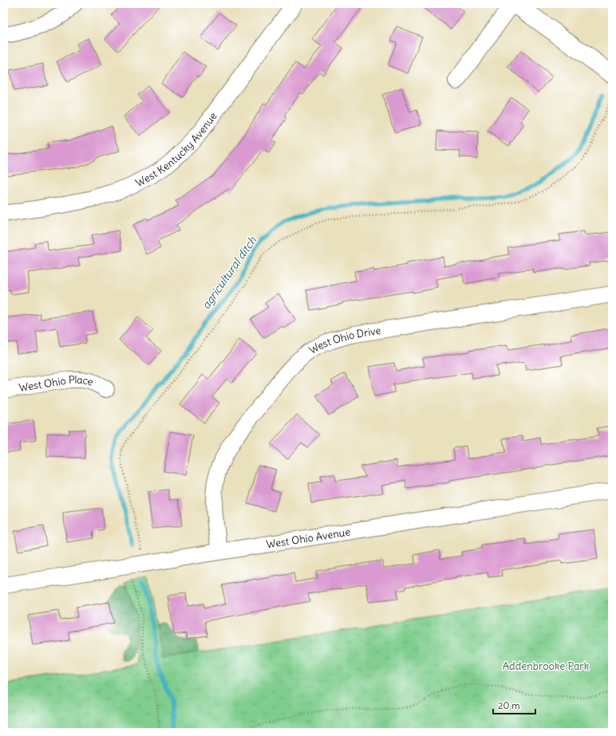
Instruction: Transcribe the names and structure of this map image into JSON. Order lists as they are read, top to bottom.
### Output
{
  "streets": {
    "street": [
      "West Kentucky Avenue",
      "West Ohio Drive",
      "West Ohio Place",
      "West Ohio Avenue"
    ]
  },
  "crossings": [
    ["West Ohio Drive", "West Ohio Avenue"]
  ],
  "water": ["agricultural ditch"],
  "parks": ["Addenbrooke Park"],
  "scale_bar": "20 m"
}
